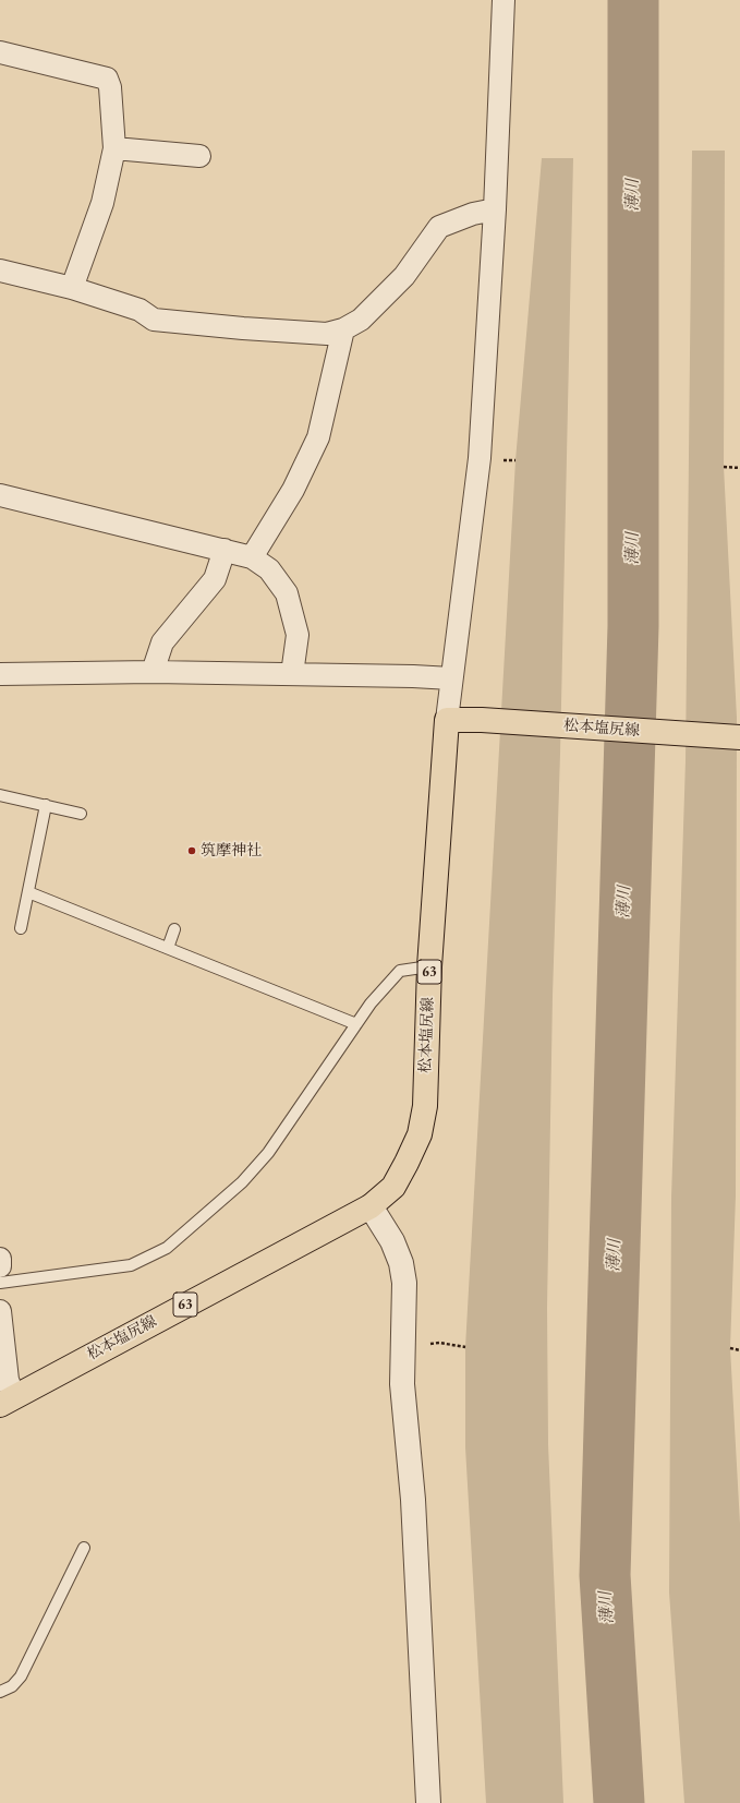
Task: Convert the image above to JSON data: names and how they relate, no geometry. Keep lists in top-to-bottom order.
{
  "streets": {
    "main road": ["松本塩尻線", "63"]
  },
  "water": ["薄川"],
  "places": ["筑摩神社"]
}
